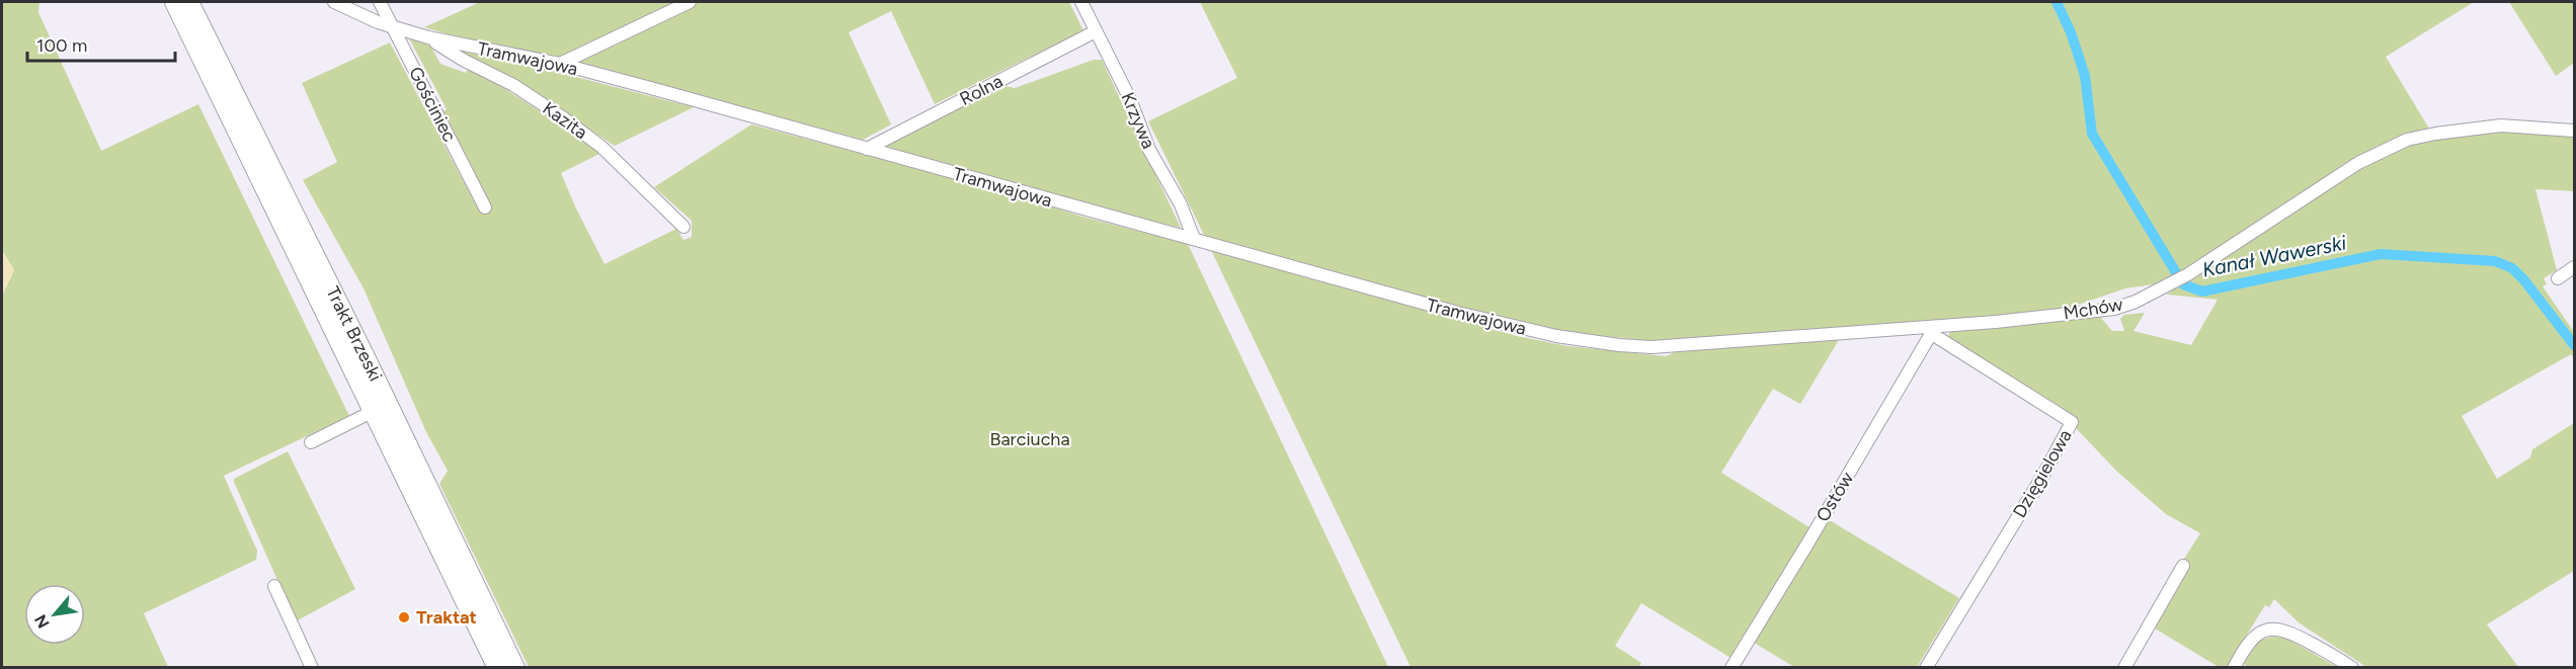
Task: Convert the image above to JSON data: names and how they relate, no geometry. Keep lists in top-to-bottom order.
{
  "streets": {
    "main road": ["Trakt Brzeski"],
    "street": [
      "Tramwajowa",
      "Rolna",
      "Gościniec",
      "Kazita",
      "Krzywa",
      "Mchów",
      "Dzięgielowa",
      "Ostów"
    ]
  },
  "crossings": [
    ["Tramwajowa", "Rolna"],
    ["Tramwajowa", "Gościniec"],
    ["Tramwajowa", "Kazita"],
    ["Tramwajowa", "Krzywa"],
    ["Tramwajowa", "Mchów"],
    ["Rolna", "Krzywa"],
    ["Mchów", "Dzięgielowa"],
    ["Mchów", "Ostów"],
    ["Dzięgielowa", "Ostów"]
  ],
  "water": ["Kanał Wawerski"],
  "parks": ["Barciucha"],
  "places": ["Traktat"],
  "scale_bar": "100 m",
  "north": "bottom left"
}
